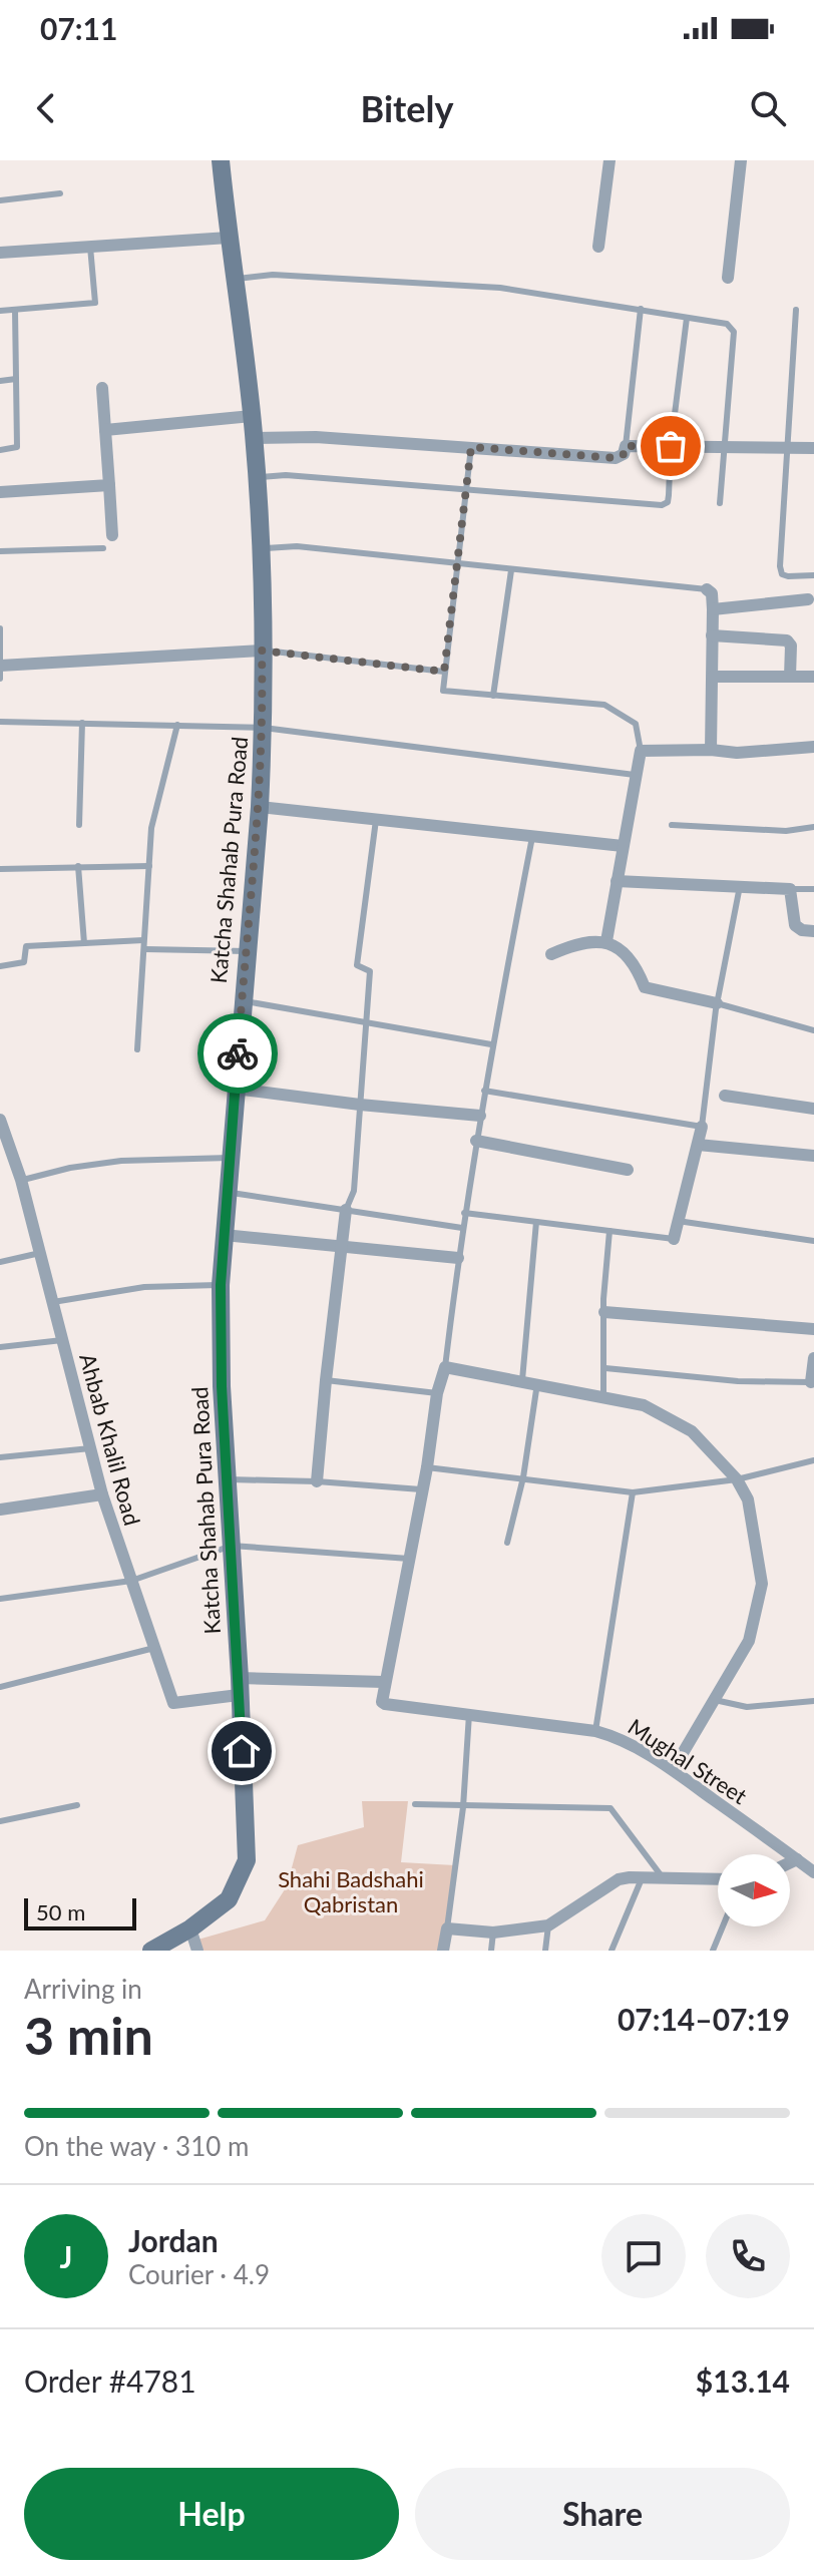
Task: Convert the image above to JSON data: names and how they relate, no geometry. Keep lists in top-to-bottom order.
{
  "streets": {
    "street": ["Katcha Shahab Pura Road", "Ahbab Khalil Road", "Mughal Street"]
  },
  "crossings": [
    ["Katcha Shahab Pura Road", "Ahbab Khalil Road"]
  ],
  "parks": ["Shahi Badshahi Qabristan"],
  "scale_bar": "50 m",
  "north": "right",
  "page": {
    "status": "07:11",
    "header": "Bitely",
    "scale": "50 m",
    "heading": ["3 min", "Arriving in", "07:14–07:19"],
    "panel": [
      "Jordan",
      "Courier · 4.9",
      "Order #4781",
      "$13.14"
    ],
    "bar": "On the way · 310 m",
    "round": "J",
    "buttons": ["Help", "Share"]
  }
}
